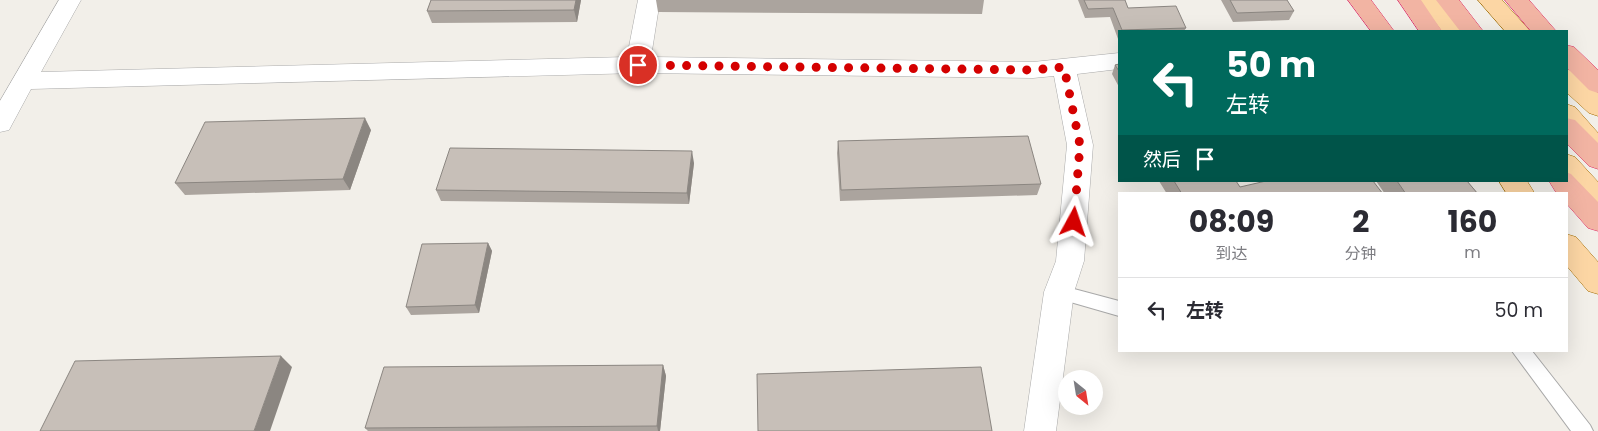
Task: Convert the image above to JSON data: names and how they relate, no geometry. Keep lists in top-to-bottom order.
{
  "north": "bottom right",
  "page": {
    "turn": ["50 m", "左转"],
    "then": "然后",
    "eta": [
      "08:09",
      "到达",
      "2",
      "分钟",
      "160",
      "m"
    ],
    "list": [
      {
        "name": "左转",
        "value": "50 m"
      }
    ]
  }
}
